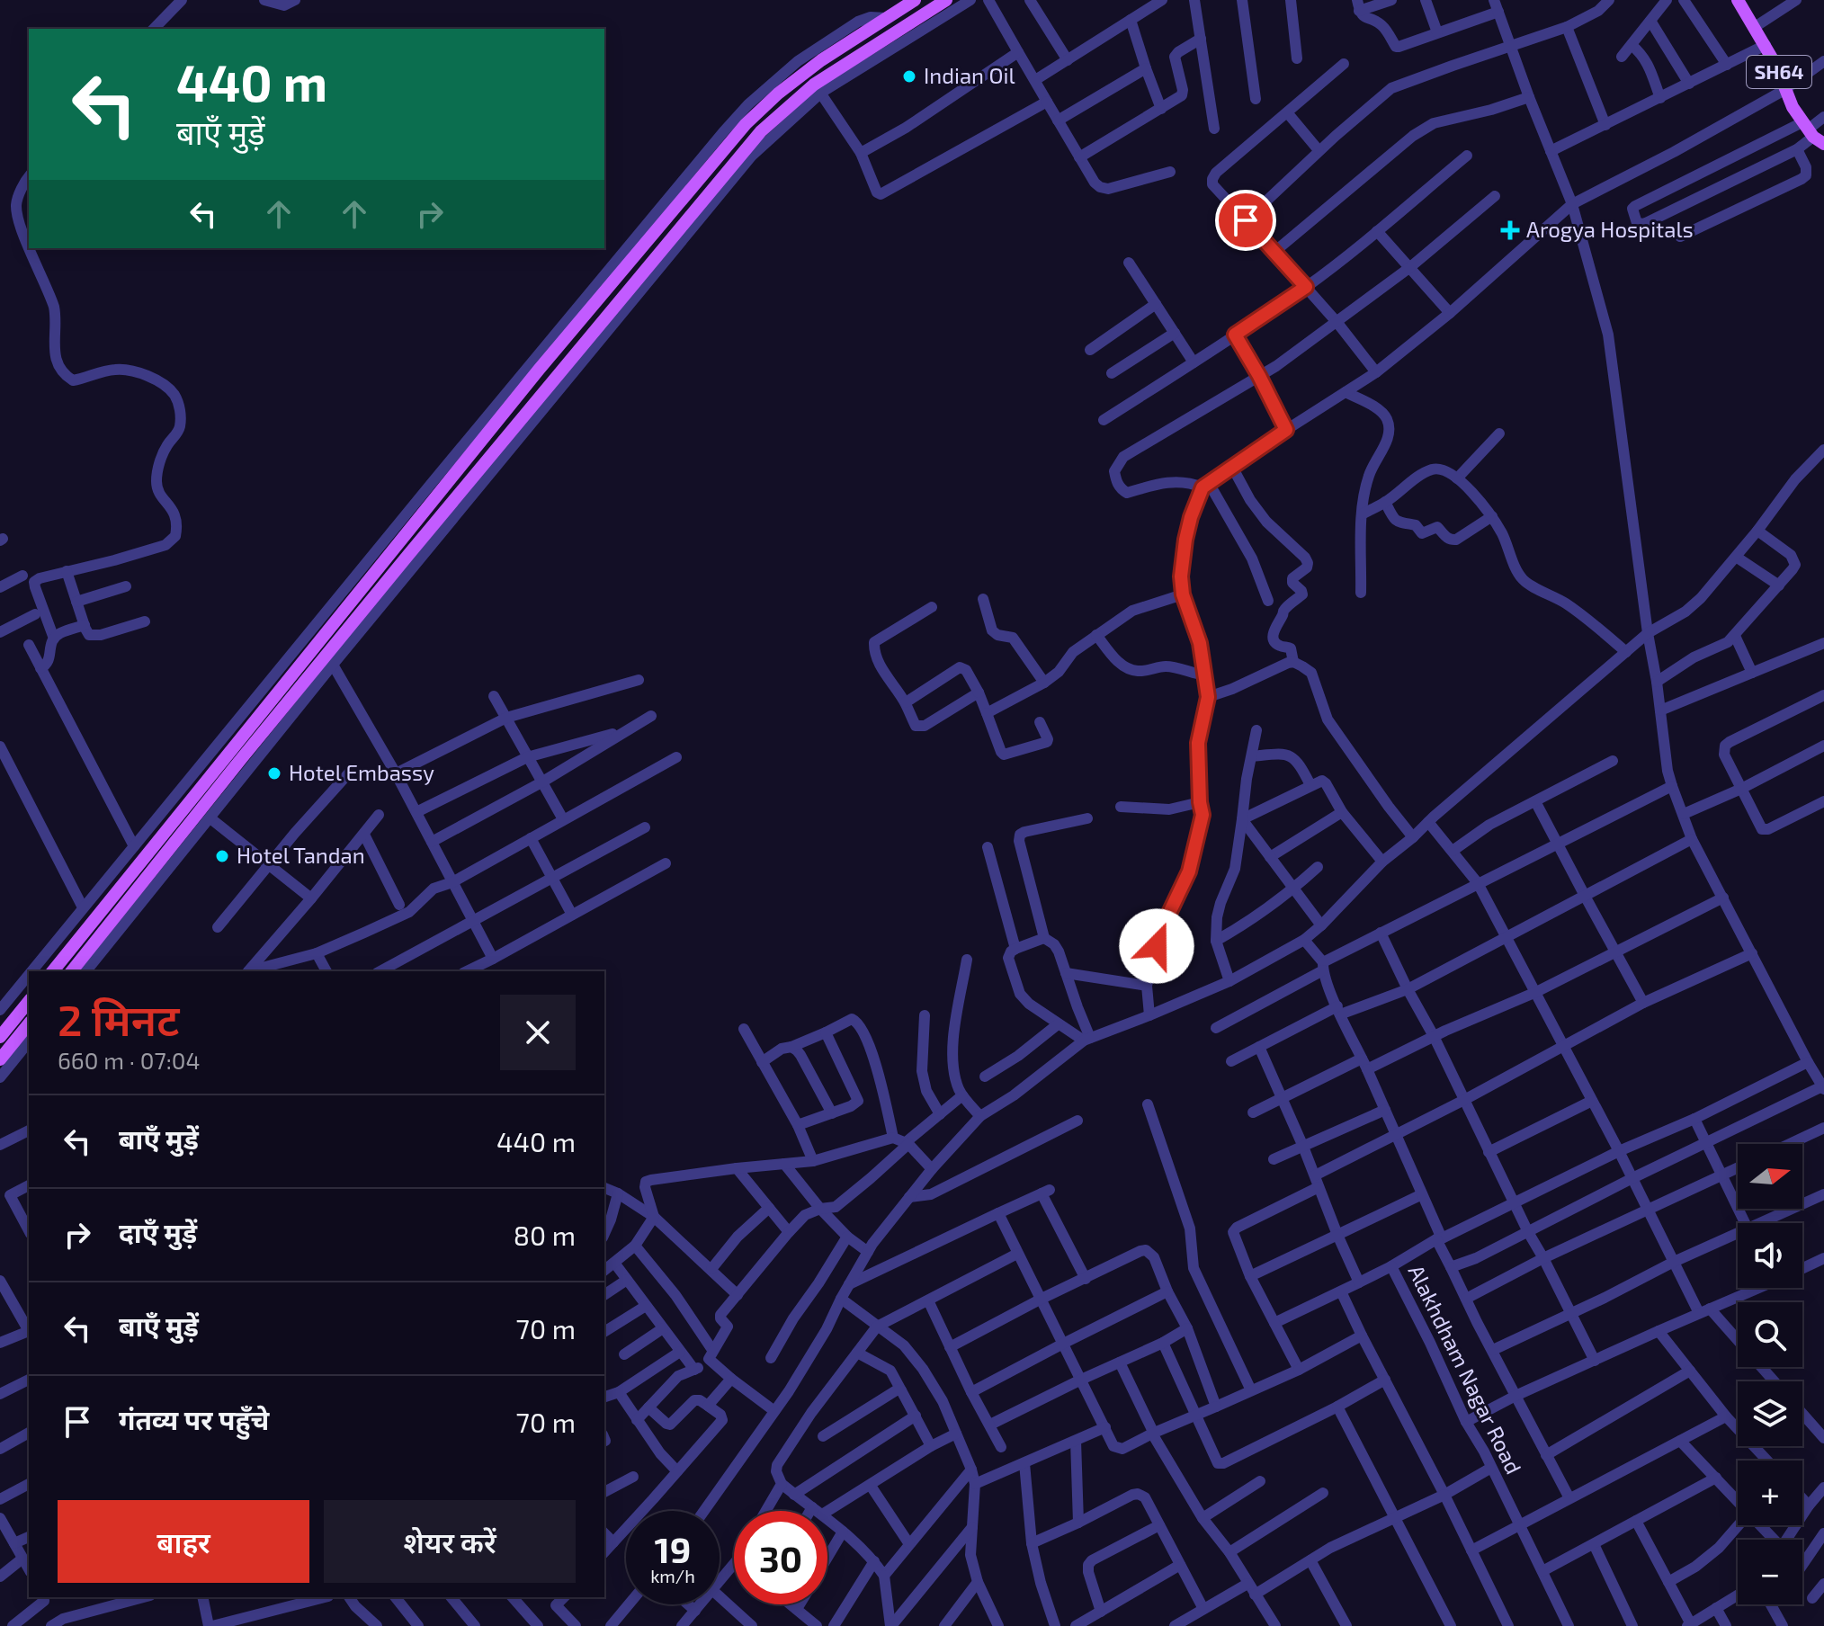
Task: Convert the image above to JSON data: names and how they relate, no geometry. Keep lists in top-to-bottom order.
{
  "streets": {
    "main road": ["SH64"],
    "street": ["Alakhdham Nagar Road"]
  },
  "places": {
    "other": ["Indian Oil", "Hotel Embassy", "Hotel Tandan"],
    "health": ["Arogya Hospitals"]
  },
  "north": "right",
  "page": {
    "turn": ["440 m", "बाएँ मुड़ें"],
    "heading": ["2 मिनट", "660 m · 07:04"],
    "list": [
      {
        "name": "बाएँ मुड़ें",
        "value": "440 m"
      },
      {
        "name": "दाएँ मुड़ें",
        "value": "80 m"
      },
      {
        "name": "बाएँ मुड़ें",
        "value": "70 m"
      },
      {
        "name": "गंतव्य पर पहुँचे",
        "value": "70 m"
      }
    ],
    "map_buttons": ["+", "−"],
    "buttons": ["बाहर", "शेयर करें"],
    "speed": "19 km/h",
    "limit": "30"
  }
}
